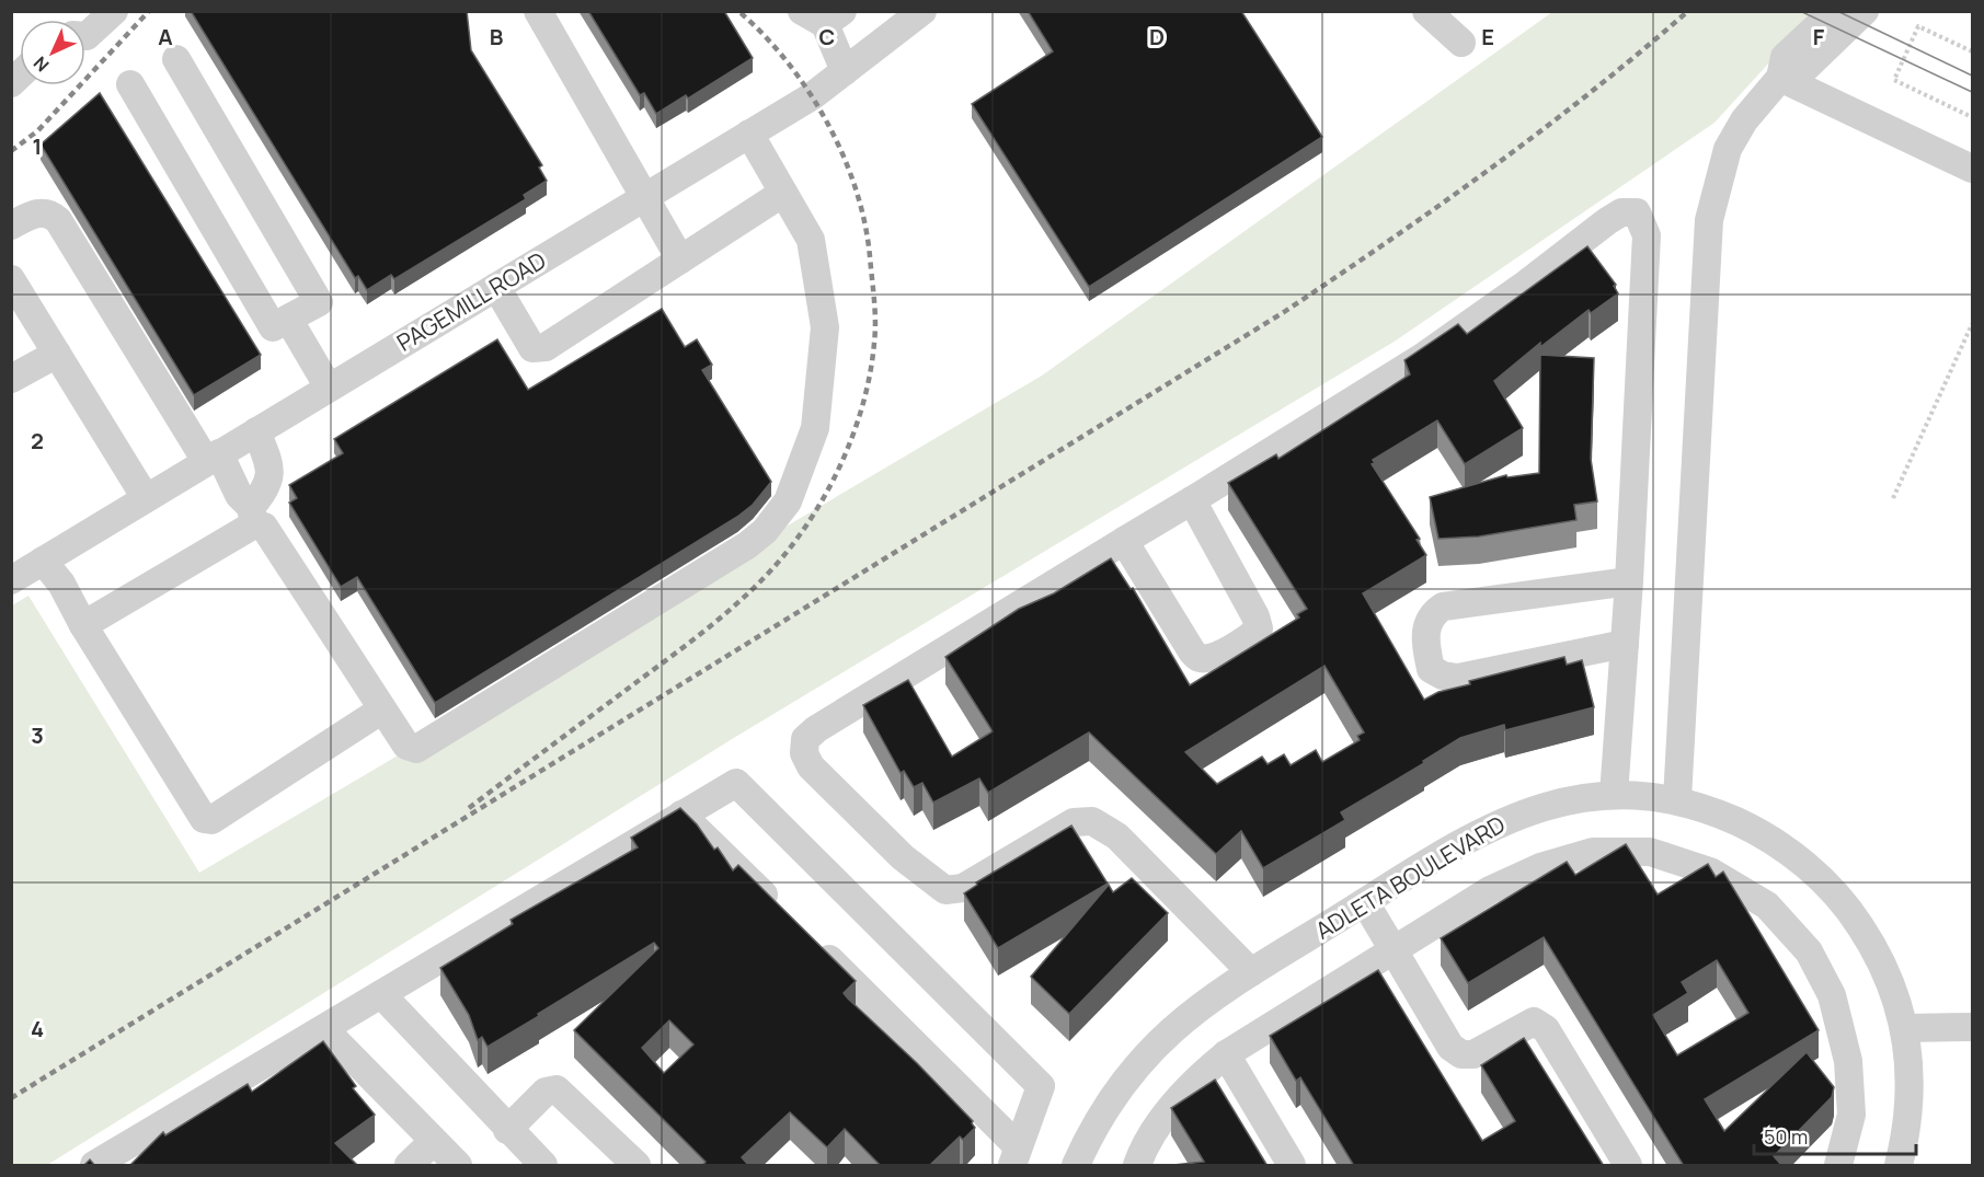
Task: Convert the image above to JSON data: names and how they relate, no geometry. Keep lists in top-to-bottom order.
{
  "streets": {
    "street": ["PAGEMILL ROAD", "ADLETA BOULEVARD"]
  },
  "scale_bar": "50 m",
  "north": "bottom left",
  "grid": {
    "columns": [
      "A",
      "B",
      "C",
      "D",
      "E",
      "F"
    ],
    "rows": [
      "1",
      "2",
      "3",
      "4"
    ]
  }
}
